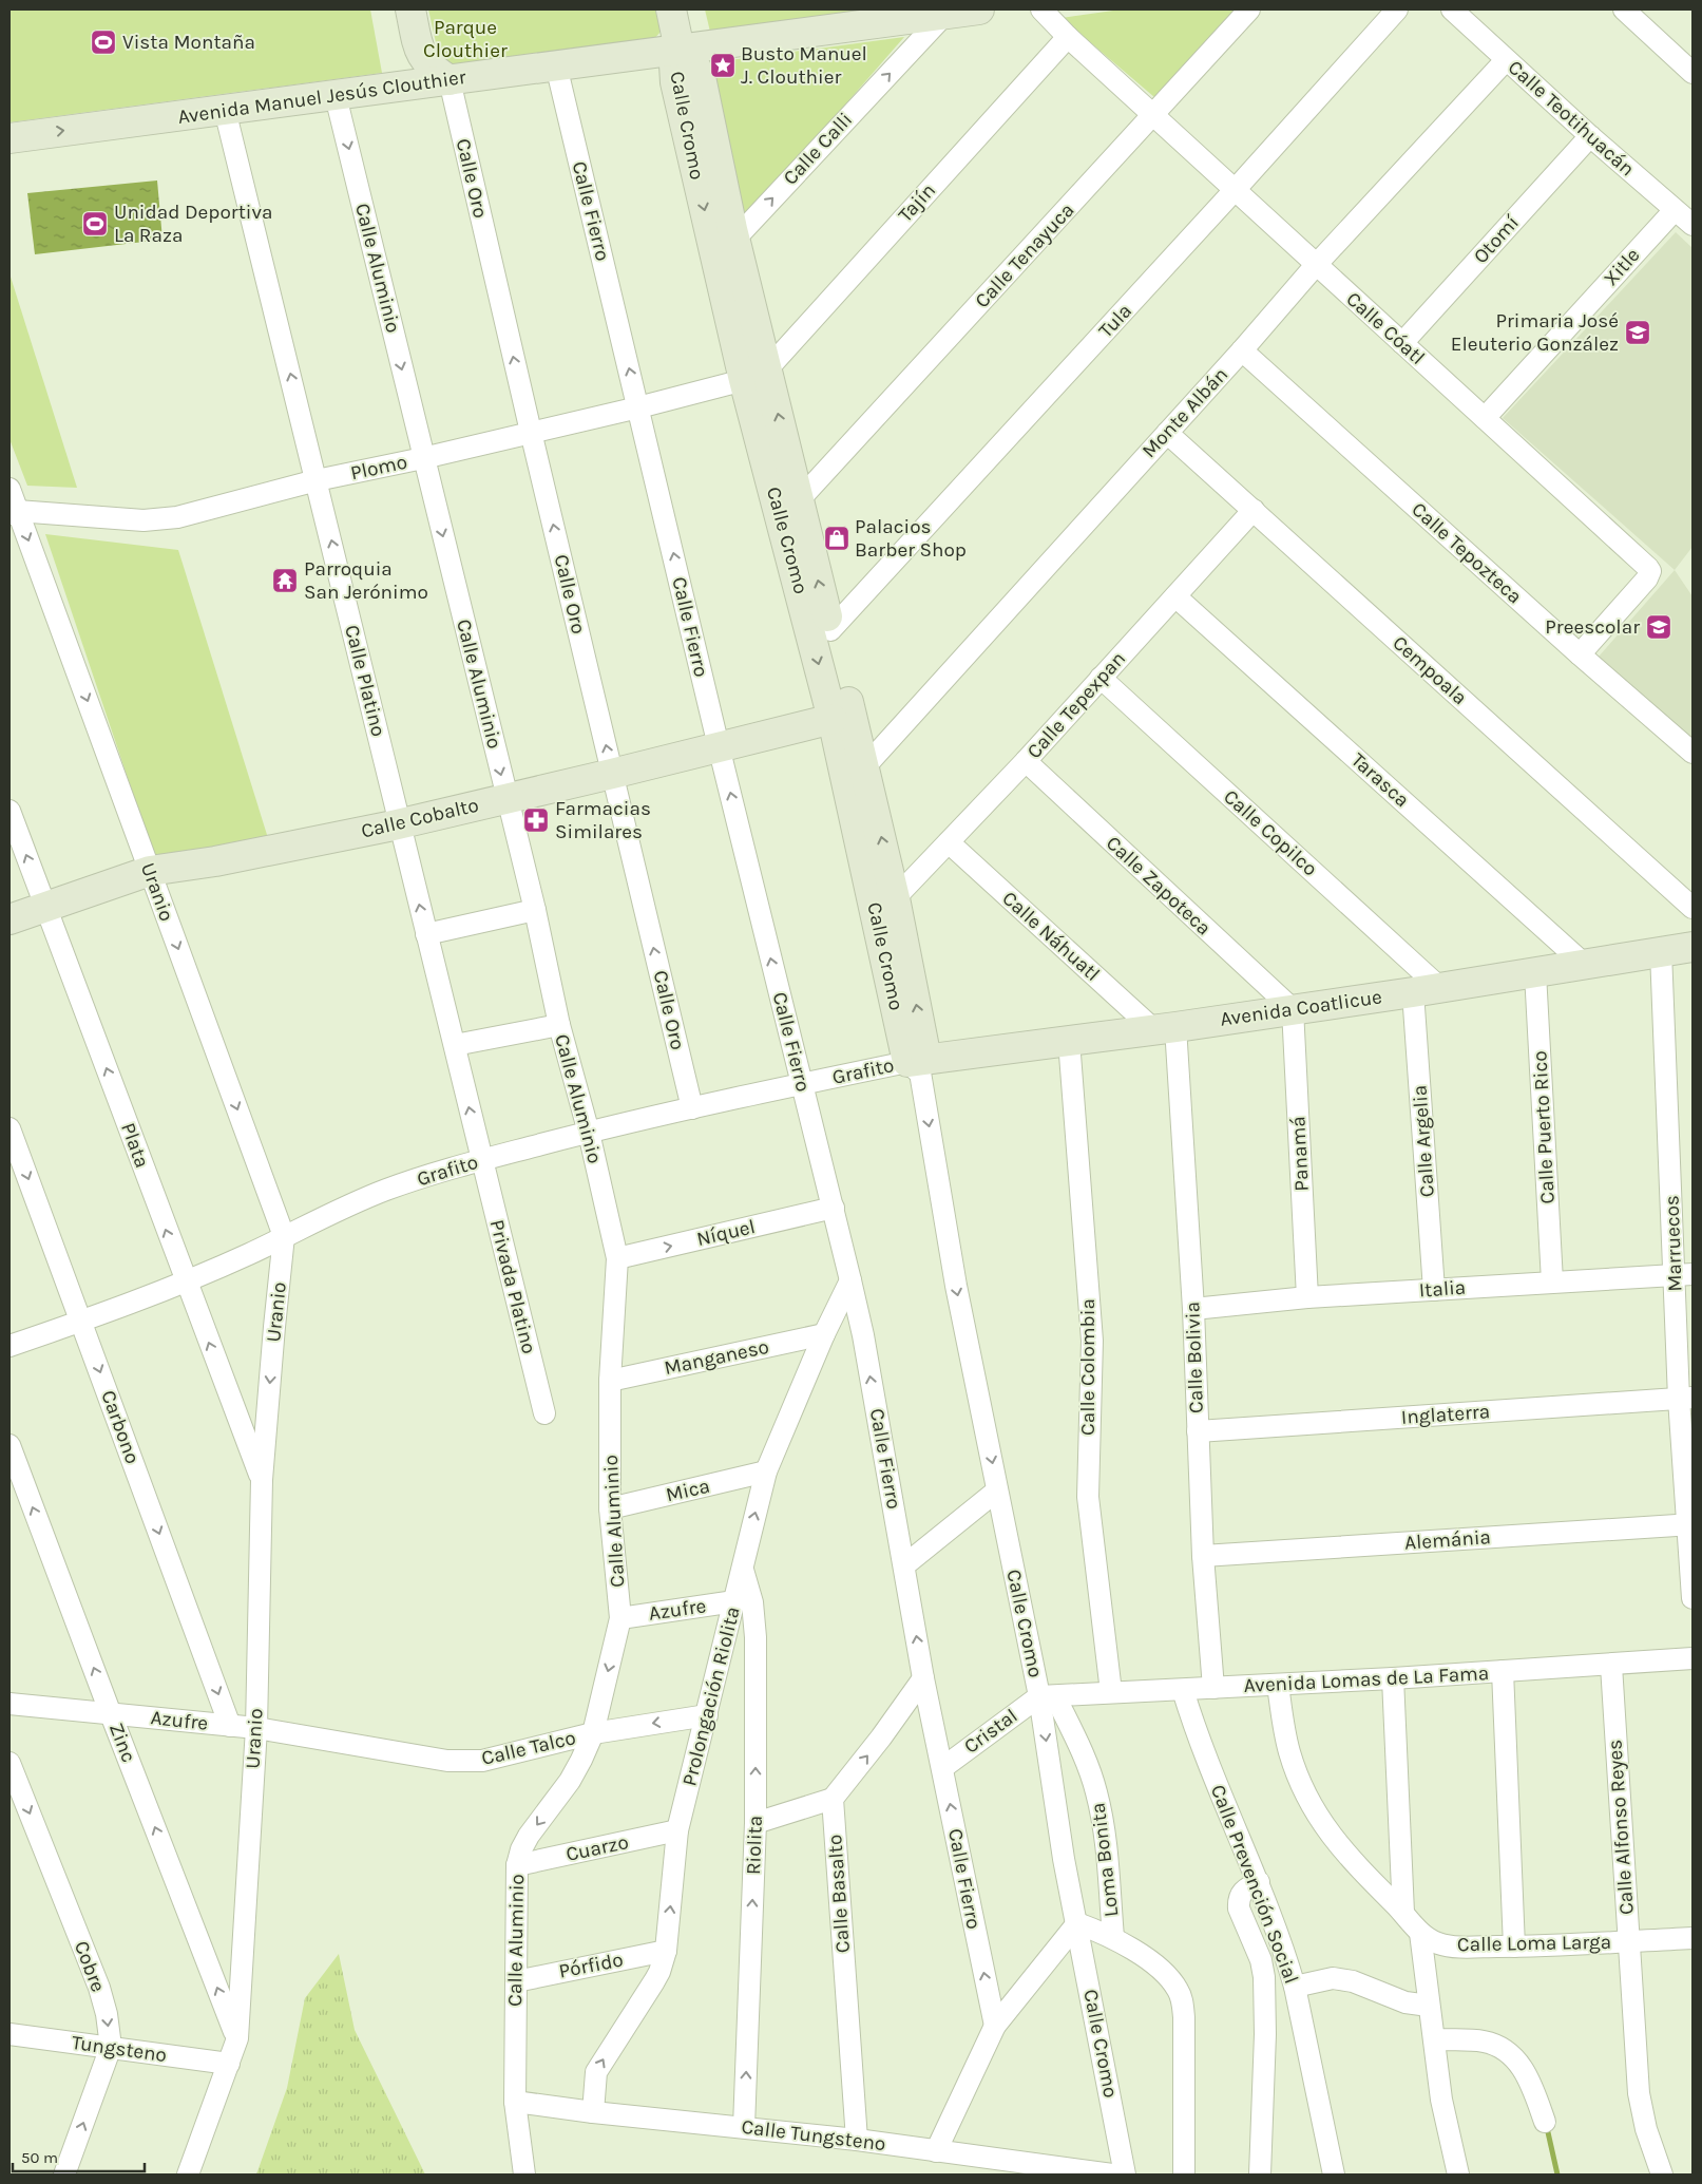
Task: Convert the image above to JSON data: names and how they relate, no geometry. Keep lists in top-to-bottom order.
{
  "streets": {
    "street": [
      "Avenida Manuel Jesús Clouthier",
      "Calle Teotihuacán",
      "Calle Cromo",
      "Calle Calli",
      "Calle Oro",
      "Tajín",
      "Calle Fierro",
      "Otomí",
      "Calle Tenayuca",
      "Xitle",
      "Calle Aluminio",
      "Tula",
      "Calle Cóatl",
      "Monte Albán",
      "Plomo",
      "Calle Tepozteca",
      "Cempoala",
      "Calle Platino",
      "Calle Tepexpan",
      "Tarasca",
      "Calle Cobalto",
      "Calle Copilco",
      "Calle Zapoteca",
      "Uranio",
      "Calle Náhuatl",
      "Avenida Coatlicue",
      "Grafito",
      "Calle Puerto Rico",
      "Calle Argelia",
      "Plata",
      "Panamá",
      "Níquel",
      "Marruecos",
      "Privada Platino",
      "Italia",
      "Manganeso",
      "Calle Bolivia",
      "Calle Colombia",
      "Inglaterra",
      "Carbono",
      "Mica",
      "Alemánia",
      "Azufre",
      "Avenida Lomas de La Fama",
      "Prolongación Riolita",
      "Cristal",
      "Zinc",
      "Calle Talco",
      "Calle Alfonso Reyes",
      "Riolita",
      "Cuarzo",
      "Loma Bonita",
      "Calle Prevención Social",
      "Calle Basalto",
      "Calle Loma Larga",
      "Pórfido",
      "Cobre",
      "Tungsteno",
      "Calle Tungsteno"
    ]
  },
  "crossings": [
    ["Avenida Manuel Jesús Clouthier", "Calle Cromo"],
    ["Avenida Manuel Jesús Clouthier", "Calle Calli"],
    ["Avenida Manuel Jesús Clouthier", "Calle Oro"],
    ["Avenida Manuel Jesús Clouthier", "Calle Fierro"],
    ["Avenida Manuel Jesús Clouthier", "Calle Aluminio"],
    ["Avenida Manuel Jesús Clouthier", "Calle Platino"],
    ["Calle Teotihuacán", "Otomí"],
    ["Calle Teotihuacán", "Xitle"],
    ["Calle Teotihuacán", "Monte Albán"],
    ["Calle Cromo", "Calle Calli"],
    ["Calle Cromo", "Tajín"],
    ["Calle Cromo", "Calle Tenayuca"],
    ["Calle Cromo", "Tula"],
    ["Calle Cromo", "Monte Albán"],
    ["Calle Cromo", "Plomo"],
    ["Calle Cromo", "Calle Tepexpan"],
    ["Calle Cromo", "Calle Cobalto"],
    ["Calle Cromo", "Avenida Coatlicue"],
    ["Calle Cromo", "Grafito"],
    ["Calle Cromo", "Avenida Lomas de La Fama"],
    ["Calle Cromo", "Cristal"],
    ["Calle Cromo", "Loma Bonita"],
    ["Calle Oro", "Plomo"],
    ["Calle Oro", "Calle Cobalto"],
    ["Calle Oro", "Grafito"],
    ["Tajín", "Calle Cóatl"],
    ["Tajín", "Plomo"],
    ["Calle Fierro", "Plomo"],
    ["Calle Fierro", "Calle Cobalto"],
    ["Calle Fierro", "Grafito"],
    ["Calle Fierro", "Níquel"],
    ["Calle Fierro", "Prolongación Riolita"],
    ["Calle Fierro", "Cristal"],
    ["Otomí", "Calle Cóatl"],
    ["Calle Tenayuca", "Calle Cóatl"],
    ["Xitle", "Calle Cóatl"],
    ["Calle Aluminio", "Plomo"],
    ["Calle Aluminio", "Calle Cobalto"],
    ["Calle Aluminio", "Grafito"],
    ["Calle Aluminio", "Níquel"],
    ["Calle Aluminio", "Manganeso"],
    ["Calle Aluminio", "Mica"],
    ["Calle Aluminio", "Azufre"],
    ["Calle Aluminio", "Calle Talco"],
    ["Calle Aluminio", "Cuarzo"],
    ["Calle Aluminio", "Pórfido"],
    ["Calle Aluminio", "Calle Tungsteno"],
    ["Tula", "Calle Cóatl"],
    ["Calle Cóatl", "Monte Albán"],
    ["Calle Cóatl", "Calle Tepozteca"],
    ["Monte Albán", "Calle Tepozteca"],
    ["Monte Albán", "Cempoala"],
    ["Plomo", "Calle Platino"],
    ["Plomo", "Uranio"],
    ["Cempoala", "Calle Tepexpan"],
    ["Calle Platino", "Calle Cobalto"],
    ["Calle Platino", "Grafito"],
    ["Calle Platino", "Privada Platino"],
    ["Calle Tepexpan", "Tarasca"],
    ["Calle Tepexpan", "Calle Copilco"],
    ["Calle Tepexpan", "Calle Zapoteca"],
    ["Calle Tepexpan", "Calle Náhuatl"],
    ["Tarasca", "Avenida Coatlicue"],
    ["Calle Cobalto", "Uranio"],
    ["Calle Cobalto", "Plata"],
    ["Calle Copilco", "Avenida Coatlicue"],
    ["Calle Zapoteca", "Avenida Coatlicue"],
    ["Calle Zapoteca", "Panamá"],
    ["Uranio", "Grafito"],
    ["Uranio", "Plata"],
    ["Uranio", "Azufre"],
    ["Uranio", "Zinc"],
    ["Uranio", "Calle Talco"],
    ["Uranio", "Tungsteno"],
    ["Calle Náhuatl", "Avenida Coatlicue"],
    ["Calle Náhuatl", "Calle Bolivia"],
    ["Avenida Coatlicue", "Grafito"],
    ["Avenida Coatlicue", "Calle Puerto Rico"],
    ["Avenida Coatlicue", "Calle Argelia"],
    ["Avenida Coatlicue", "Panamá"],
    ["Avenida Coatlicue", "Marruecos"],
    ["Avenida Coatlicue", "Calle Bolivia"],
    ["Avenida Coatlicue", "Calle Colombia"],
    ["Grafito", "Plata"],
    ["Grafito", "Privada Platino"],
    ["Grafito", "Carbono"],
    ["Calle Puerto Rico", "Italia"],
    ["Calle Argelia", "Italia"],
    ["Panamá", "Italia"],
    ["Marruecos", "Italia"],
    ["Marruecos", "Inglaterra"],
    ["Marruecos", "Alemánia"],
    ["Italia", "Calle Bolivia"],
    ["Manganeso", "Prolongación Riolita"],
    ["Calle Bolivia", "Inglaterra"],
    ["Calle Bolivia", "Alemánia"],
    ["Calle Bolivia", "Avenida Lomas de La Fama"],
    ["Calle Colombia", "Avenida Lomas de La Fama"],
    ["Carbono", "Azufre"],
    ["Mica", "Prolongación Riolita"],
    ["Azufre", "Prolongación Riolita"],
    ["Azufre", "Zinc"],
    ["Azufre", "Calle Talco"],
    ["Avenida Lomas de La Fama", "Cristal"],
    ["Avenida Lomas de La Fama", "Calle Alfonso Reyes"],
    ["Avenida Lomas de La Fama", "Loma Bonita"],
    ["Avenida Lomas de La Fama", "Calle Prevención Social"],
    ["Avenida Lomas de La Fama", "Calle Loma Larga"],
    ["Prolongación Riolita", "Calle Talco"],
    ["Prolongación Riolita", "Riolita"],
    ["Prolongación Riolita", "Cuarzo"],
    ["Prolongación Riolita", "Pórfido"],
    ["Prolongación Riolita", "Calle Tungsteno"],
    ["Cristal", "Loma Bonita"],
    ["Calle Alfonso Reyes", "Calle Loma Larga"],
    ["Riolita", "Calle Tungsteno"],
    ["Calle Basalto", "Calle Tungsteno"],
    ["Cobre", "Tungsteno"]
  ],
  "one_way": [
    "Calle Calli",
    "Calle Oro",
    "Calle Fierro",
    "Calle Aluminio",
    "Calle Platino",
    "Uranio",
    "Plata",
    "Níquel",
    "Carbono",
    "Prolongación Riolita",
    "Zinc",
    "Riolita"
  ],
  "parks": ["Parque Clouthier"],
  "places": {
    "sports": ["Vista Montaña", "Unidad Deportiva La Raza"],
    "place": ["Busto Manuel J. Clouthier"],
    "school or university": ["Primaria José Eleuterio González", "Preescolar"],
    "shop": ["Palacios Barber Shop"],
    "temple": ["Parroquia San Jerónimo"],
    "pharmacy": ["Farmacias Similares"]
  },
  "scale_bar": "50 m"
}
